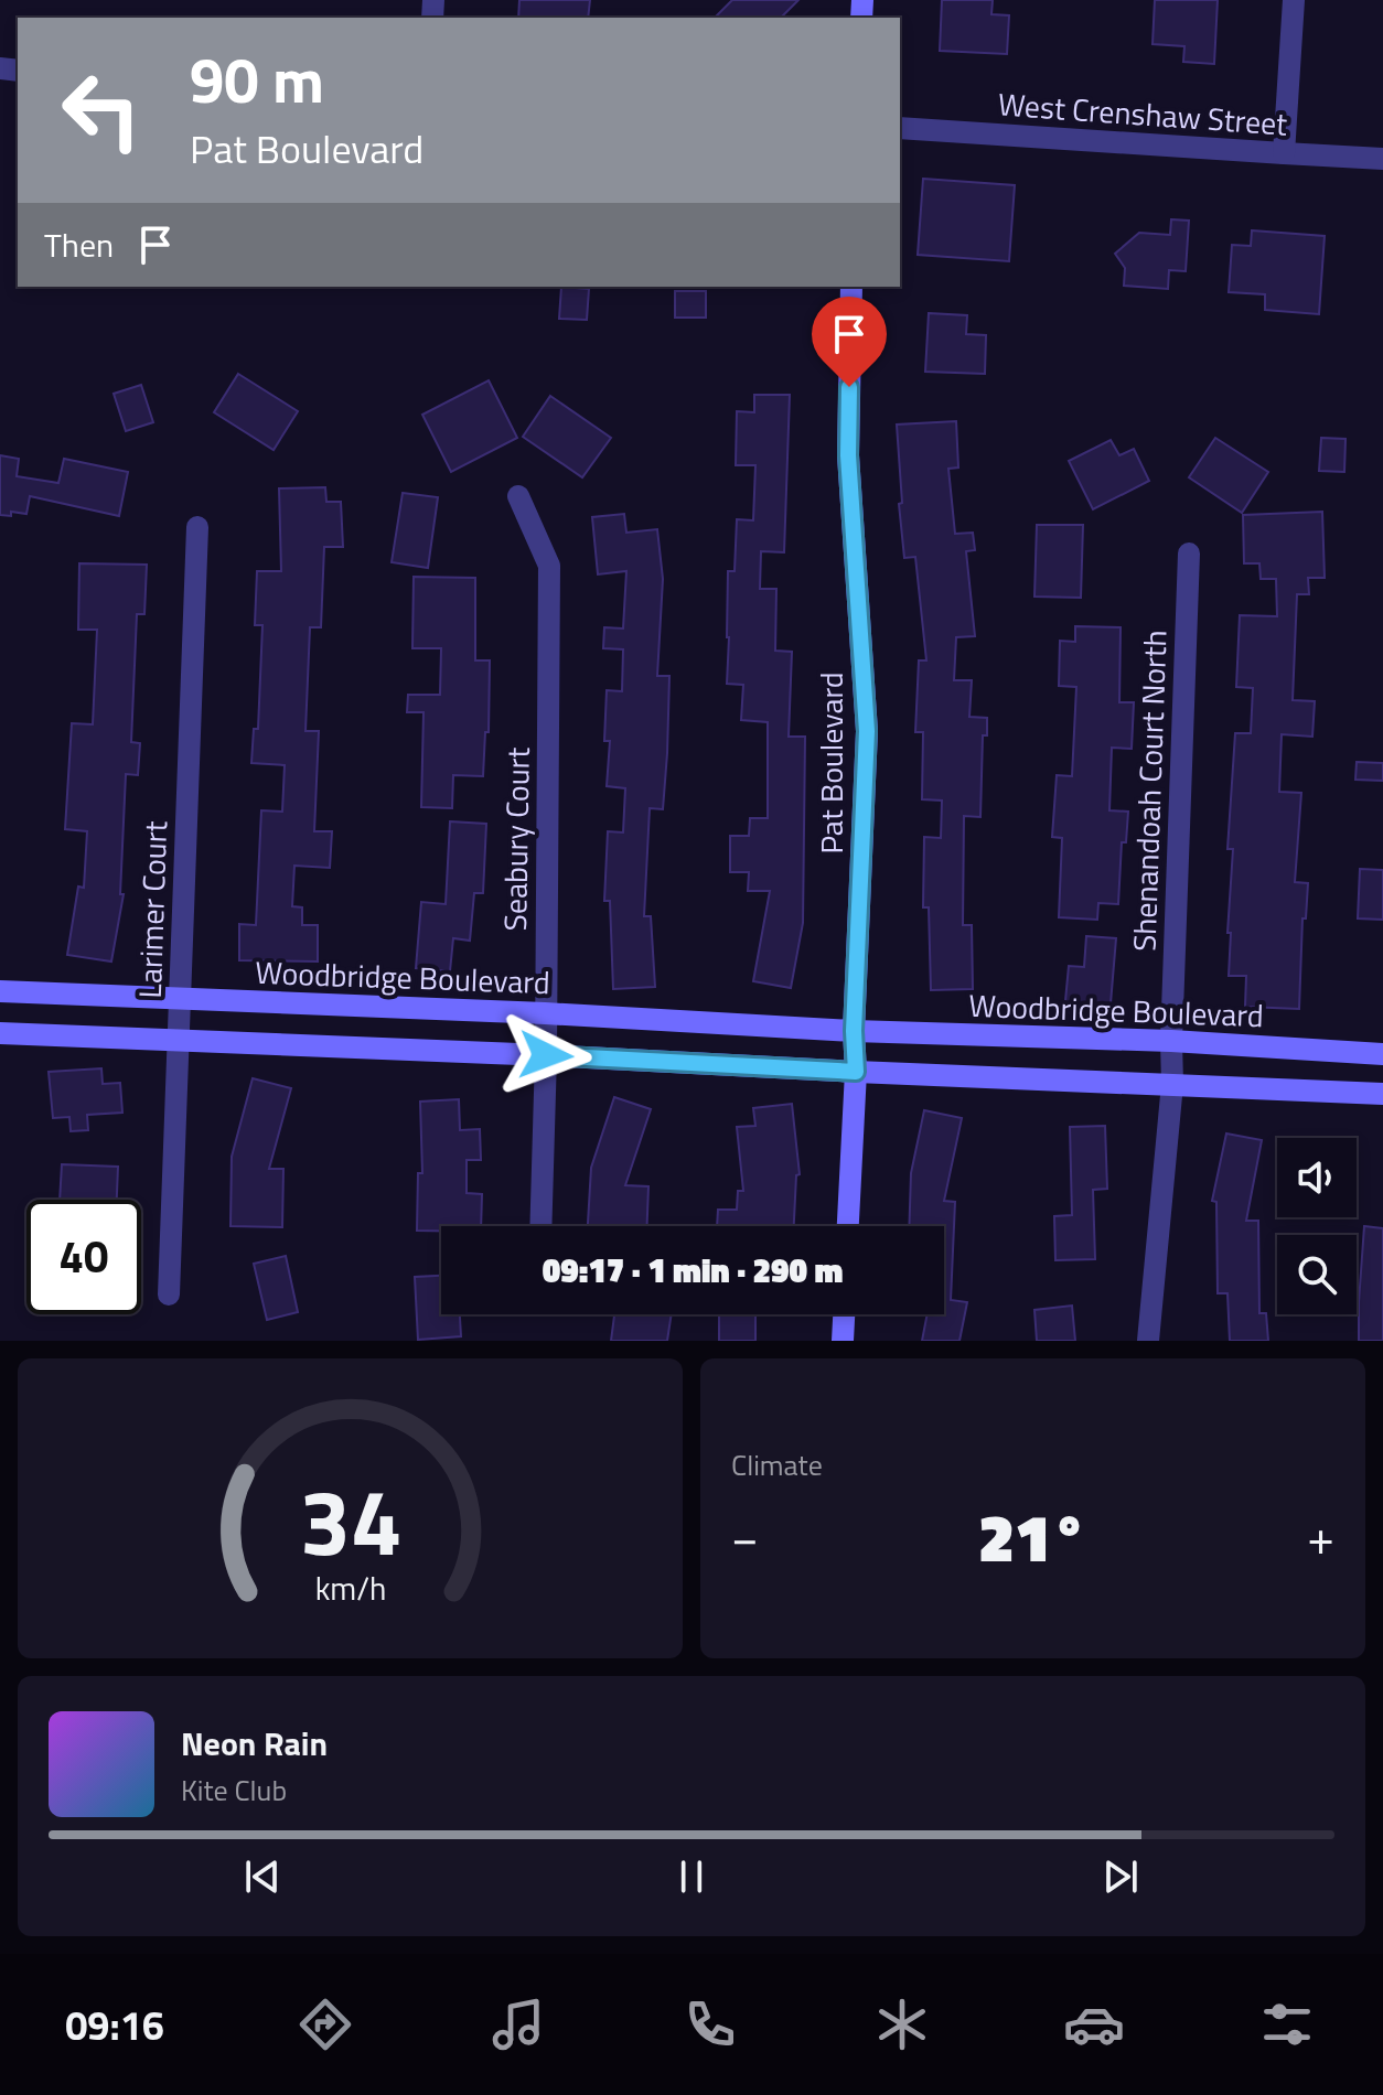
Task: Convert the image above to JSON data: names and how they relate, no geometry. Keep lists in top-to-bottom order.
{
  "streets": {
    "street": [
      "West Crenshaw Street",
      "Pat Boulevard",
      "Shenandoah Court North",
      "Seabury Court",
      "Larimer Court",
      "Woodbridge Boulevard"
    ]
  },
  "crossings": [
    ["Pat Boulevard", "Woodbridge Boulevard"],
    ["Shenandoah Court North", "Woodbridge Boulevard"],
    ["Seabury Court", "Woodbridge Boulevard"],
    ["Larimer Court", "Woodbridge Boulevard"]
  ],
  "page": {
    "turn": ["90 m", "Pat Boulevard"],
    "then": "Then",
    "limit": "40",
    "trip": "09:17 · 1 min · 290 m",
    "tile": "Climate",
    "heat": ["−", "21°", "+"],
    "song": ["Neon Rain", "Kite Club"],
    "tabs": "09:16",
    "gauge": ["34", "km/h"]
  }
}
